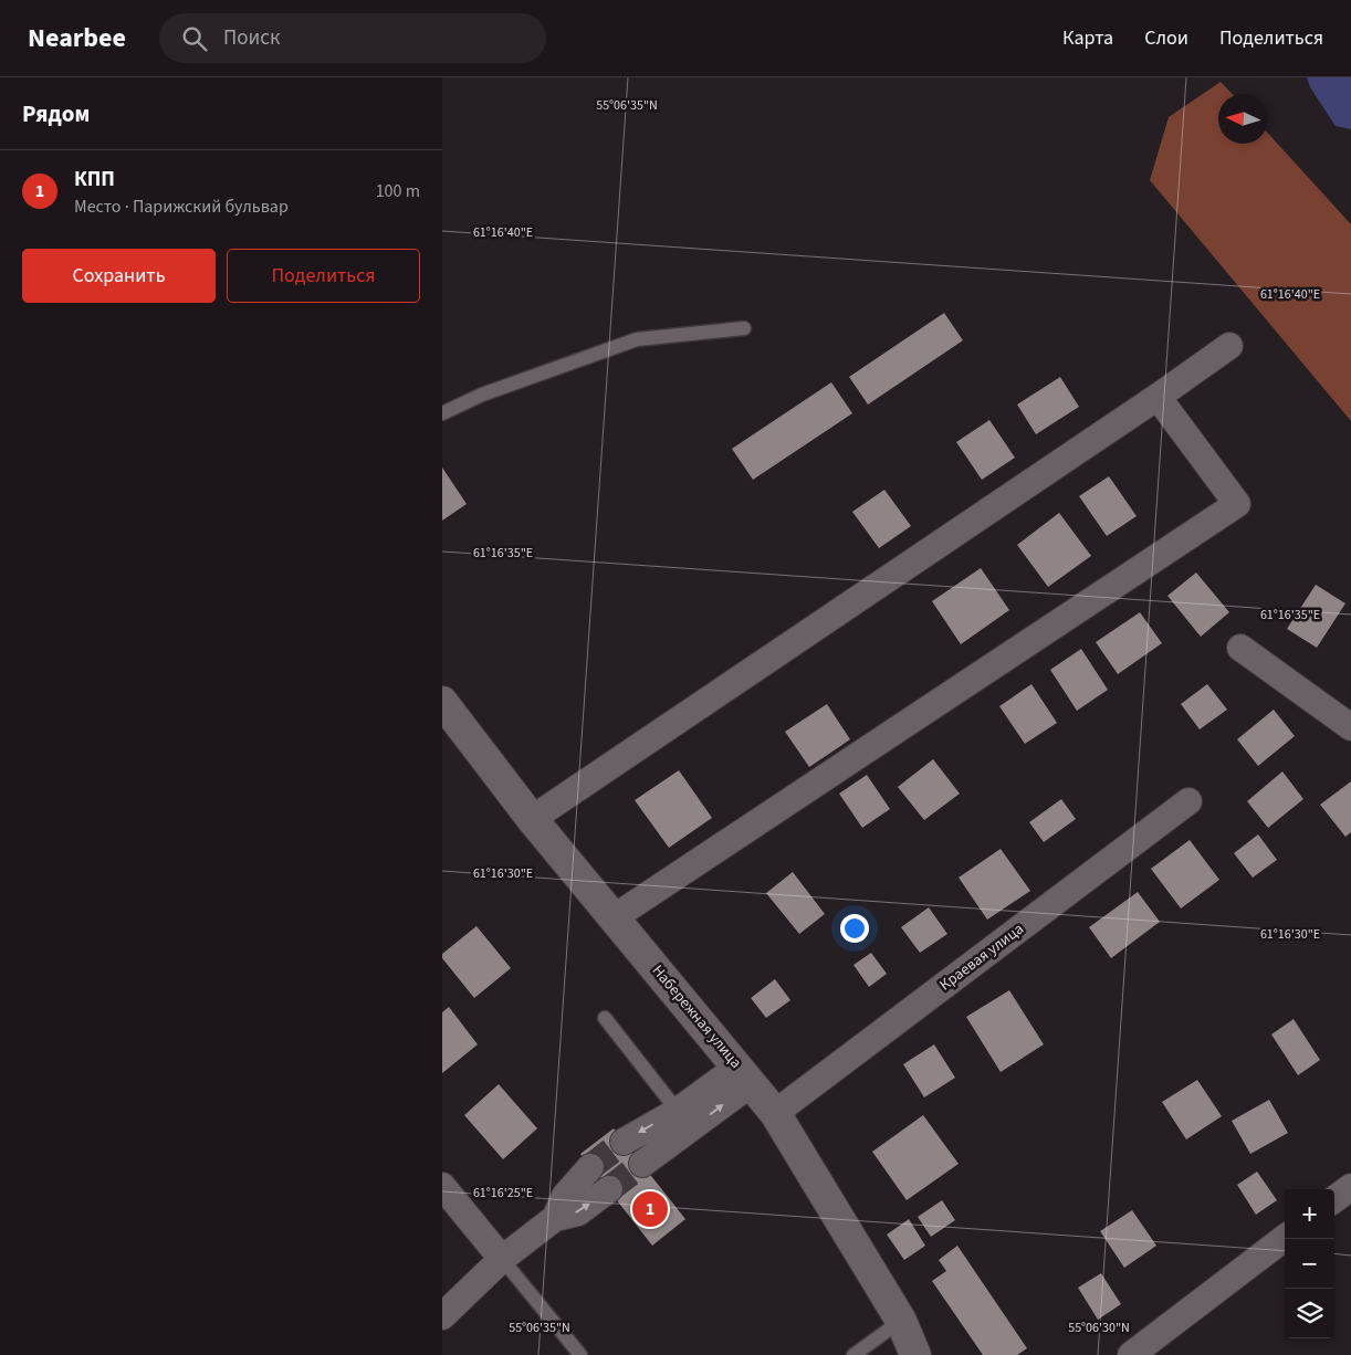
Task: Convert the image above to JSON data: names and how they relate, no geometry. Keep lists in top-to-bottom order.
{
  "streets": {
    "street": ["Краевая улица", "Набережная улица"]
  },
  "crossings": [
    ["Краевая улица", "Набережная улица"]
  ],
  "north": "left",
  "page": {
    "header": "Nearbee",
    "search": "Поиск",
    "nav": ["Карта", "Слои", "Поделиться"],
    "heading": "Рядом",
    "list": [
      {
        "mark": "1",
        "name": "КПП",
        "note": "Место · Парижский бульвар",
        "value": "100 m"
      }
    ],
    "buttons": ["Сохранить", "Поделиться"],
    "map_buttons": ["+", "−"],
    "pins": "1"
  },
  "coordinates": [
    "55°06'35\"N",
    "61°16'40\"E",
    "61°16'35\"E",
    "61°16'30\"E",
    "61°16'25\"E",
    "55°06'30\"N"
  ]
}
